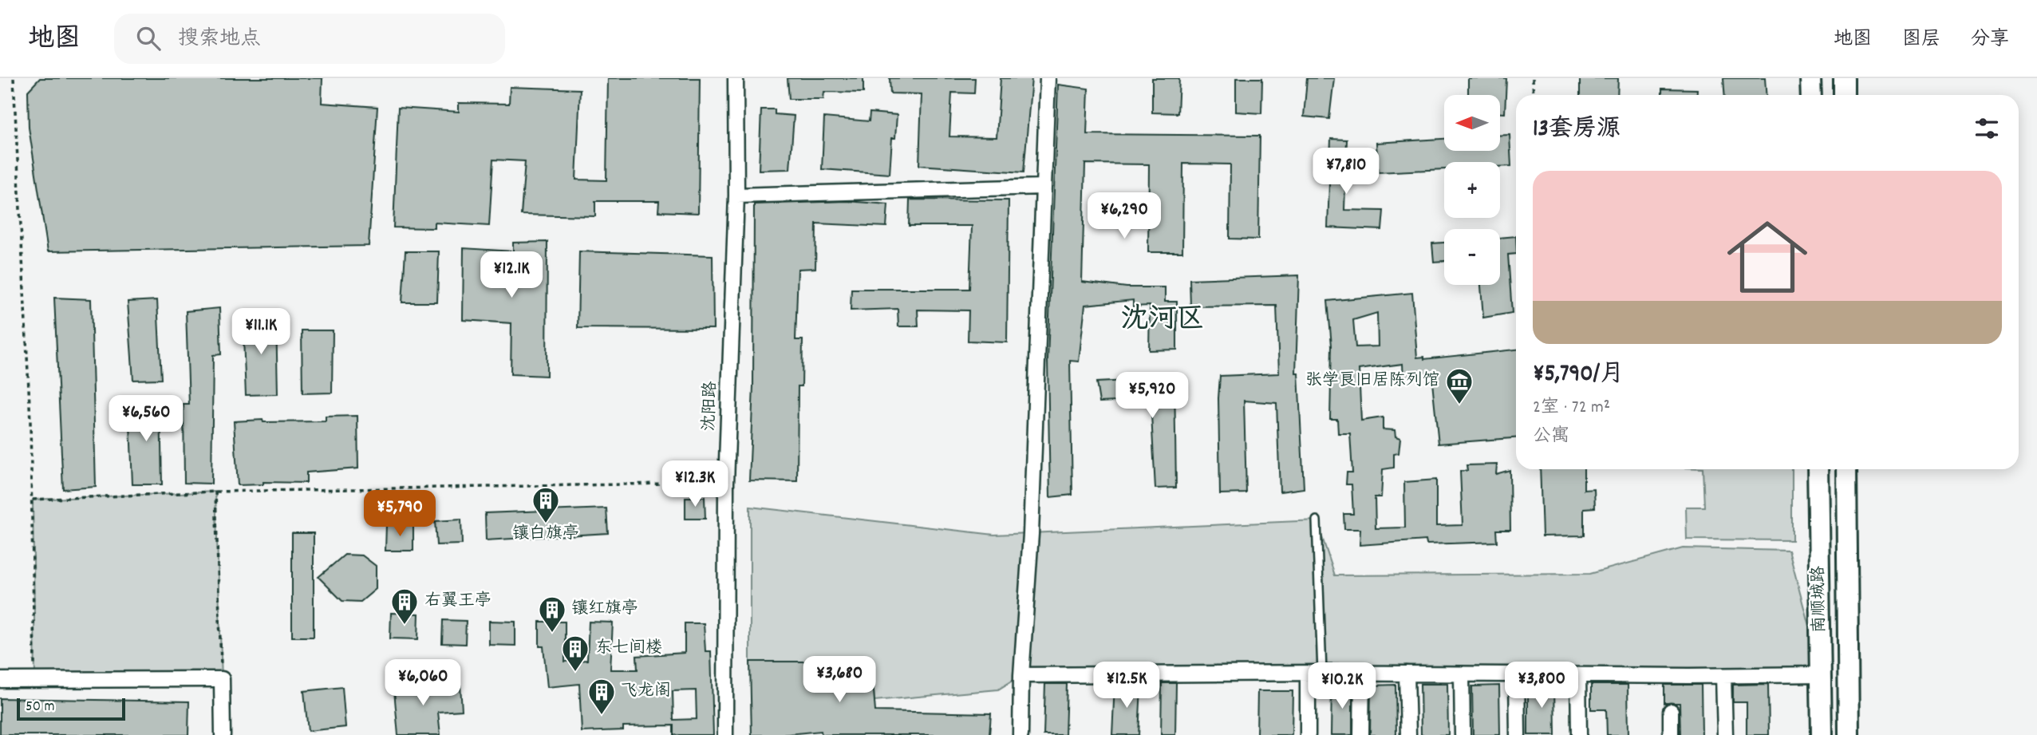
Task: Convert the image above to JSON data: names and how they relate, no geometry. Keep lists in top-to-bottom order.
{
  "streets": {
    "main road": ["南顺城路"],
    "street": ["沈阳路"]
  },
  "districts": ["沈河区"],
  "places": {
    "museum": ["张学良旧居陈列馆"],
    "building": [
      "镶白旗亭",
      "右翼王亭",
      "镶红旗亭",
      "东七间楼",
      "飞龙阁"
    ]
  },
  "scale_bar": "50 m",
  "north": "left",
  "page": {
    "header": "地图",
    "search": "搜索地点",
    "nav": ["地图", "图层", "分享"],
    "map_buttons": ["+", "−"],
    "heading": "13套房源",
    "price": [
      "¥7,810",
      "¥6,290",
      "¥12.1K",
      "¥11.1K",
      "¥5,920",
      "¥6,560",
      "¥12.3K",
      "¥5,790",
      "¥3,680",
      "¥6,060",
      "¥12.5K",
      "¥3,800",
      "¥10.2K"
    ],
    "list": [
      {
        "name": "¥5,790/月",
        "note": "2室 · 72 m² · 公寓"
      }
    ],
    "scale": "50 m"
  }
}
